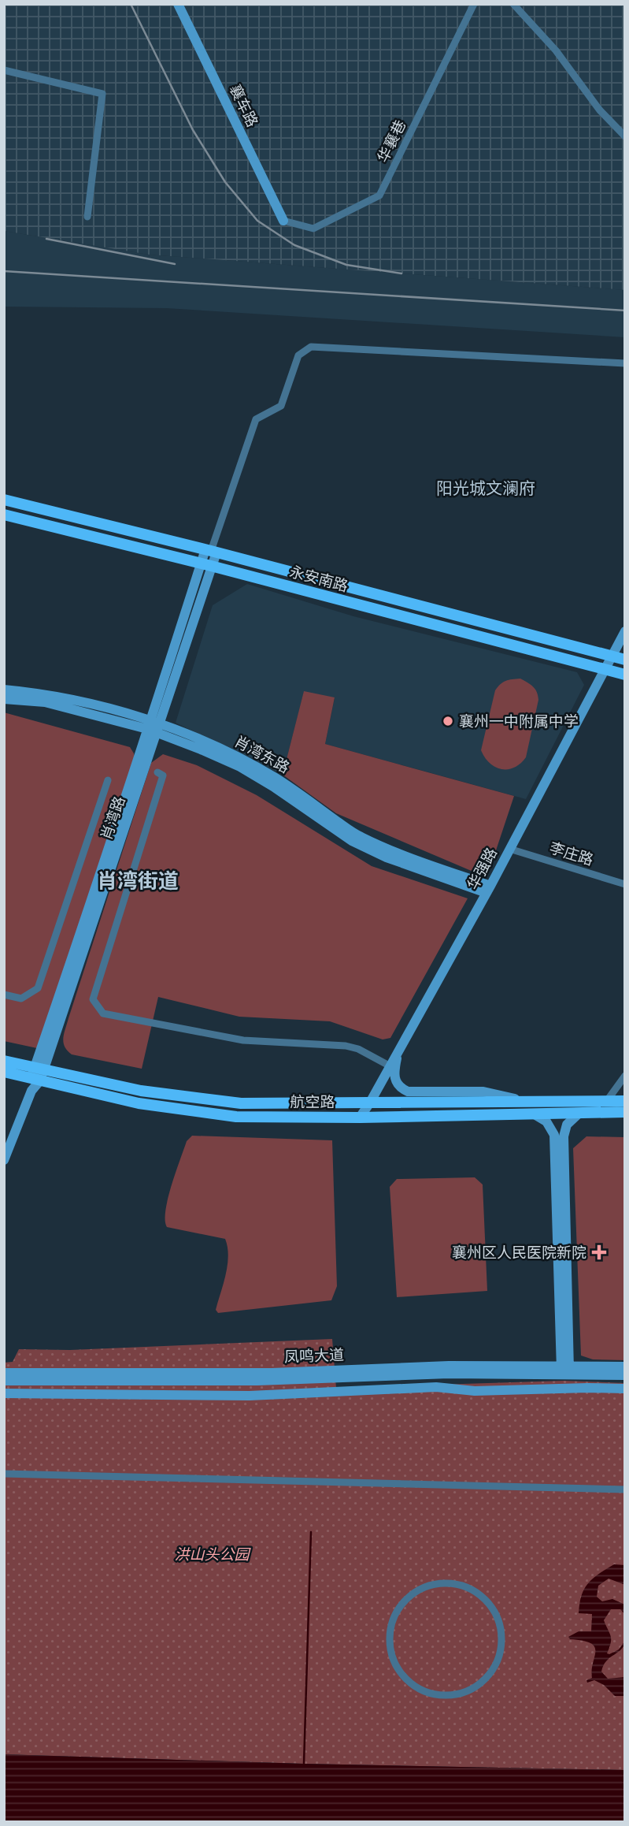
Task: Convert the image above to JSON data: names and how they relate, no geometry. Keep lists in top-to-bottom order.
{
  "streets": {
    "main road": ["永安南路", "航空路"],
    "street": [
      "襄车路",
      "华襄巷",
      "肖湾东路",
      "肖湾路",
      "李庄路",
      "华强路",
      "凤鸣大道"
    ]
  },
  "crossings": [
    ["襄车路", "华襄巷"],
    ["永安南路", "肖湾路"],
    ["永安南路", "华强路"],
    ["肖湾东路", "肖湾路"],
    ["肖湾东路", "华强路"],
    ["肖湾路", "航空路"],
    ["李庄路", "华强路"],
    ["华强路", "航空路"]
  ],
  "districts": ["阳光城文澜府", "肖湾街道"],
  "parks": ["洪山头公园"],
  "places": {
    "other": ["襄州一中附属中学"],
    "health": ["襄州区人民医院新院"]
  }
}
